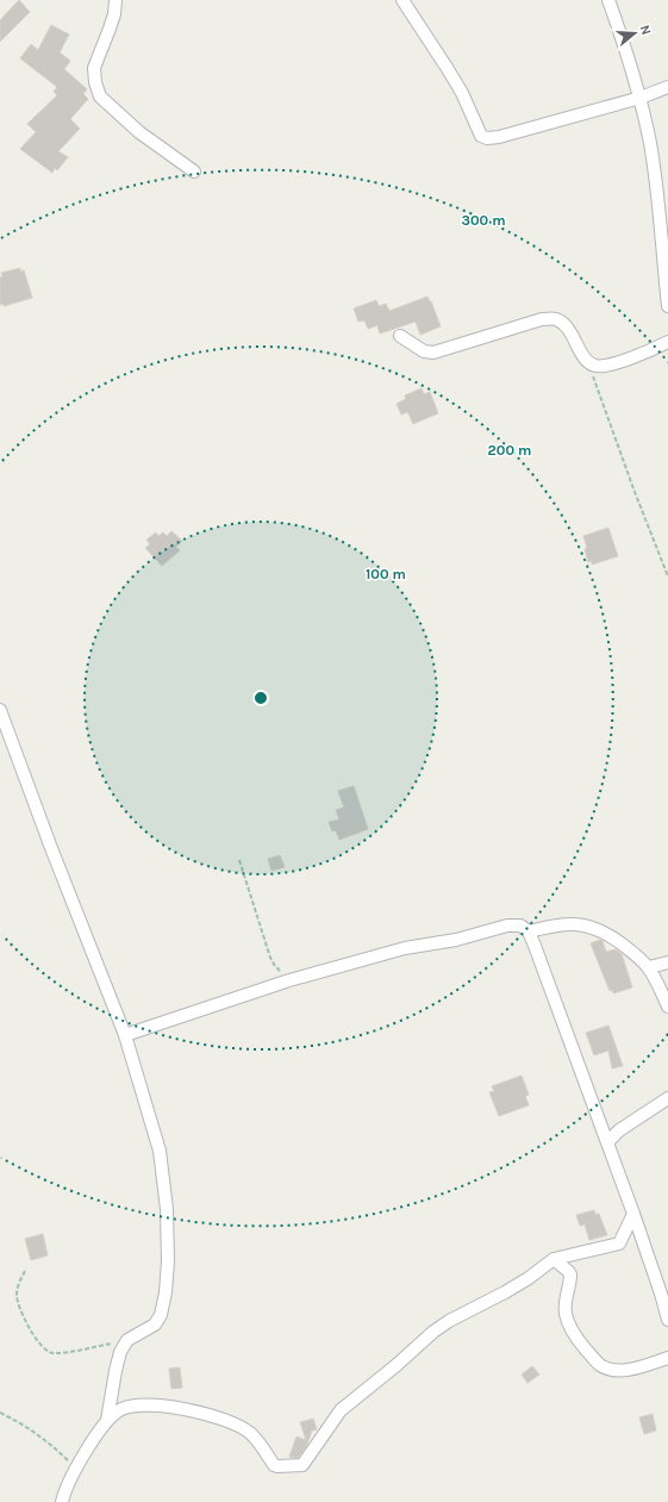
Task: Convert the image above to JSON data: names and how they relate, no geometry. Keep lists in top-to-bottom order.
{
  "north": "right",
  "rings": ["300 m", "200 m", "100 m"]
}
